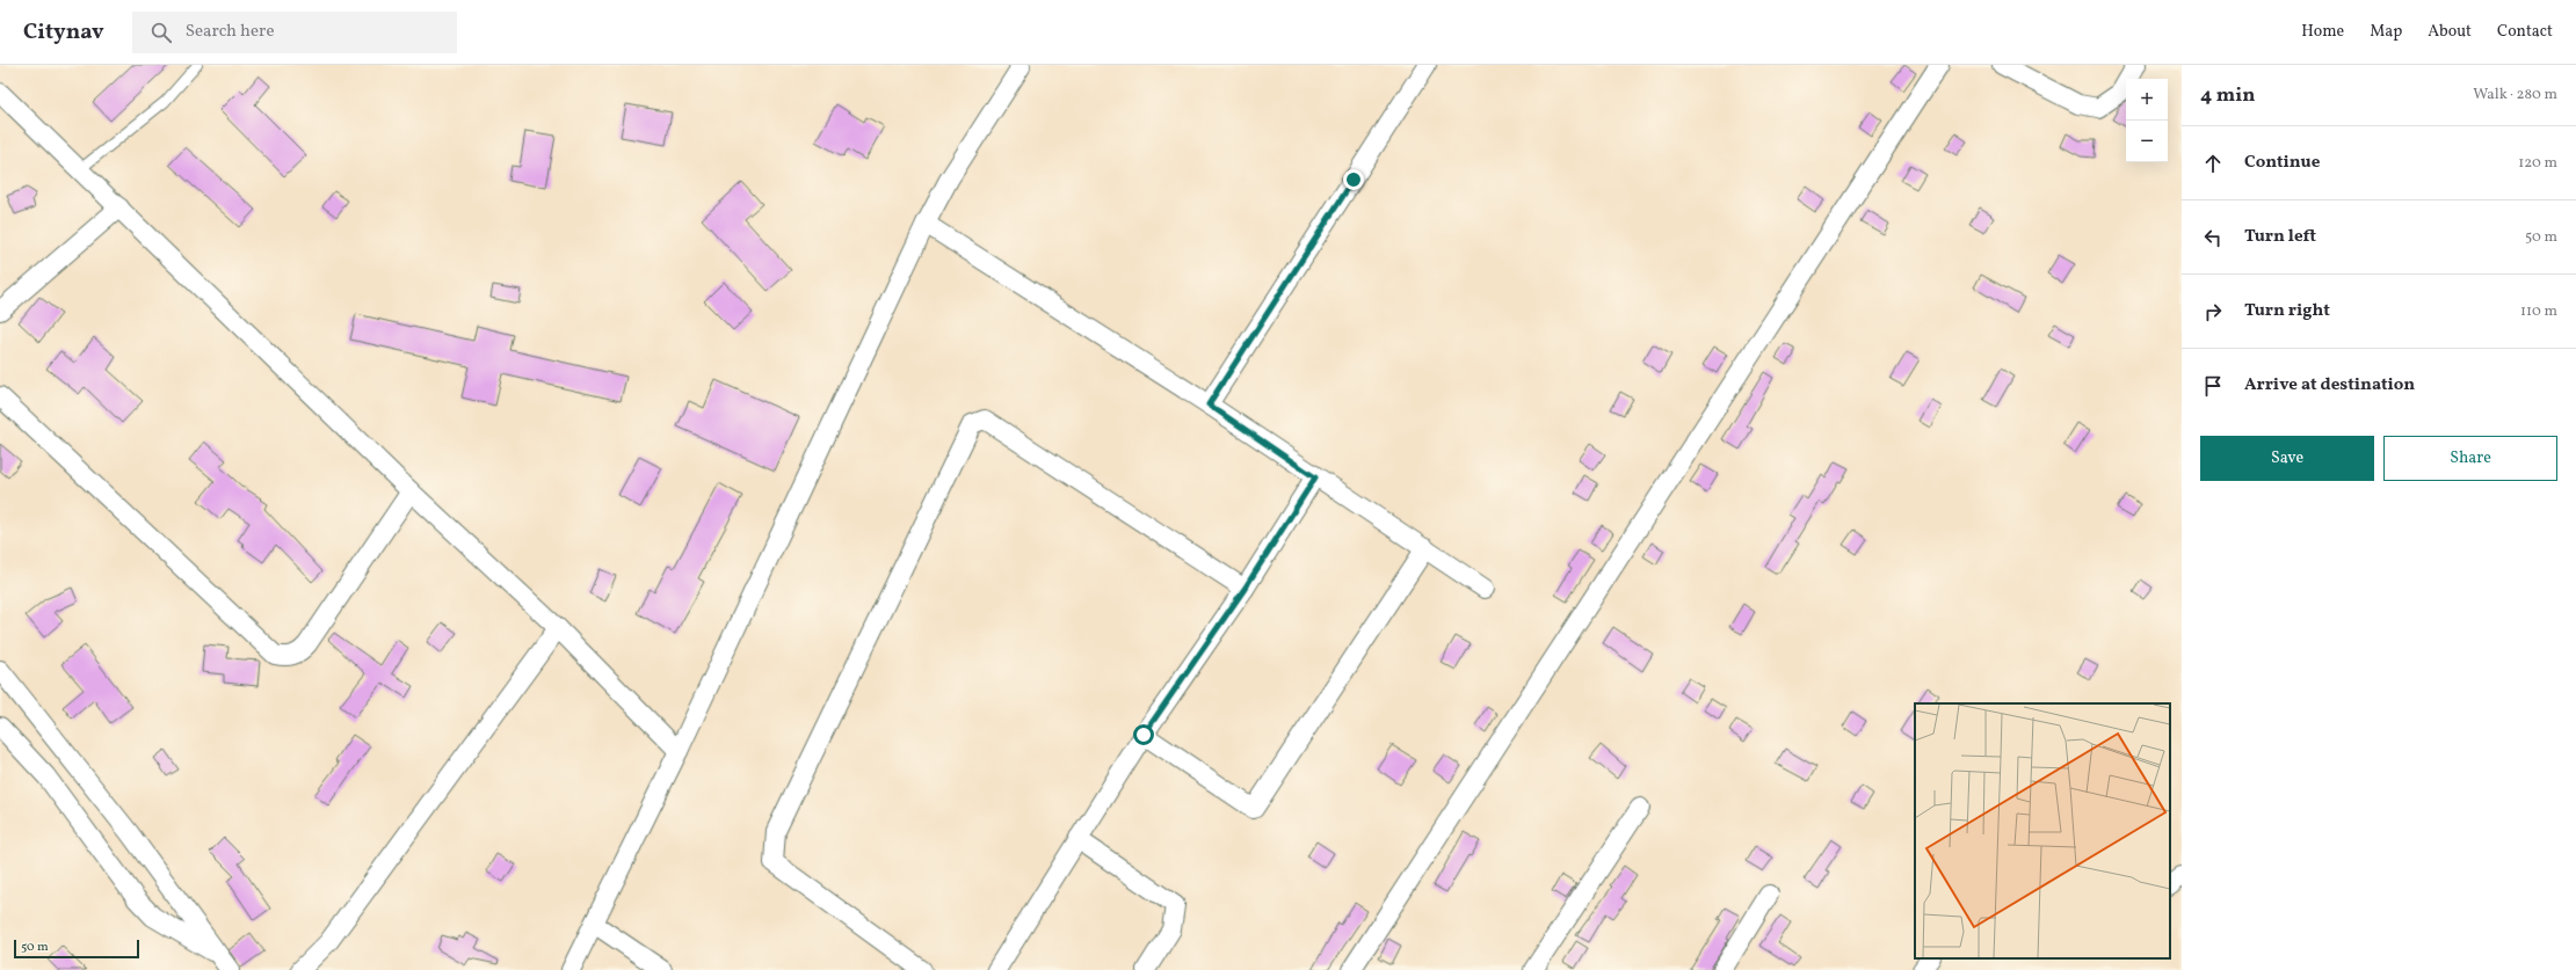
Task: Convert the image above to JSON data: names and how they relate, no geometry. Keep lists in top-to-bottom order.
{
  "scale_bar": "50 m",
  "page": {
    "header": "Citynav",
    "search": "Search here",
    "nav": [
      "Home",
      "Map",
      "About",
      "Contact"
    ],
    "heading": ["4 min", "Walk · 280 m"],
    "map_buttons": ["+", "−"],
    "list": [
      ["Continue", "120 m"],
      ["Turn left", "50 m"],
      ["Turn right", "110 m"],
      "Arrive at destination"
    ],
    "buttons": ["Save", "Share"],
    "scale": "50 m"
  }
}
